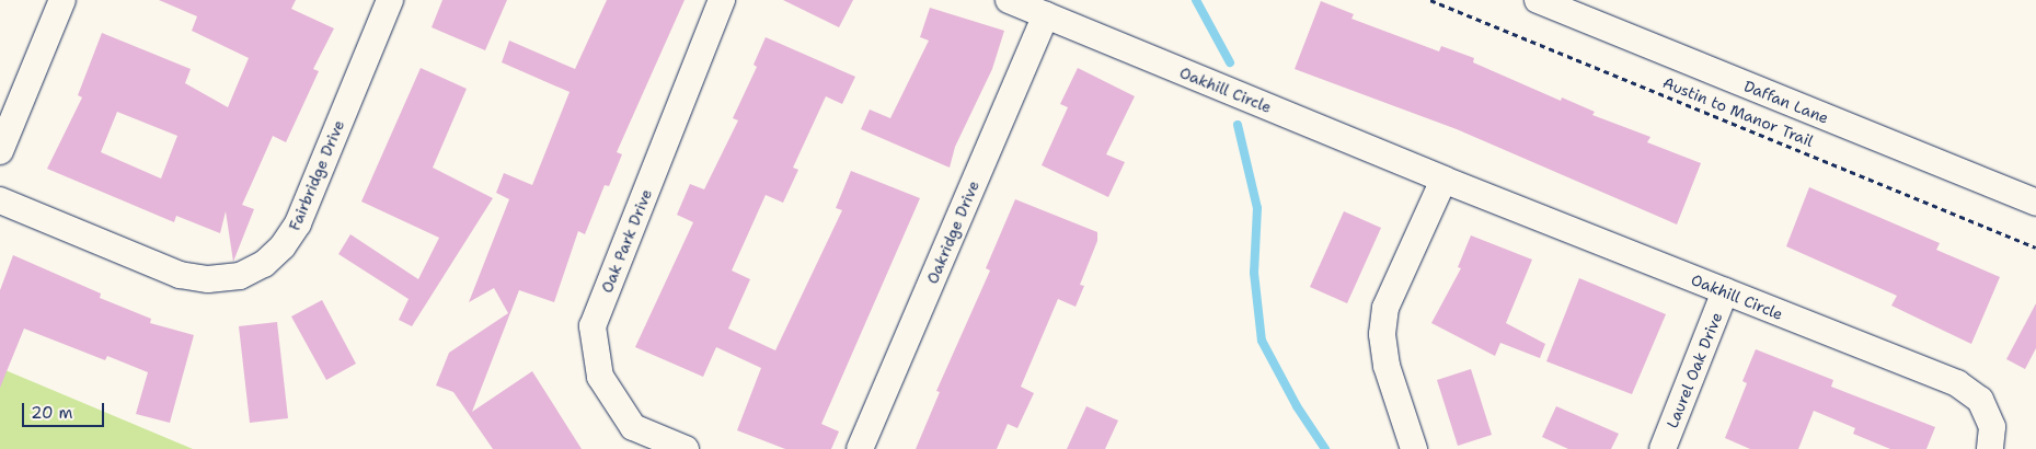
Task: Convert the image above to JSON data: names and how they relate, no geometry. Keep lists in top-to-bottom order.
{
  "streets": {
    "street": [
      "Oakhill Circle",
      "Daffan Lane",
      "Fairbridge Drive",
      "Oakridge Drive",
      "Oak Park Drive",
      "Laurel Oak Drive"
    ],
    "path": ["Austin to Manor Trail"]
  },
  "crossings": [
    ["Oakhill Circle", "Oakridge Drive"],
    ["Oakhill Circle", "Laurel Oak Drive"]
  ],
  "scale_bar": "20 m"
}
